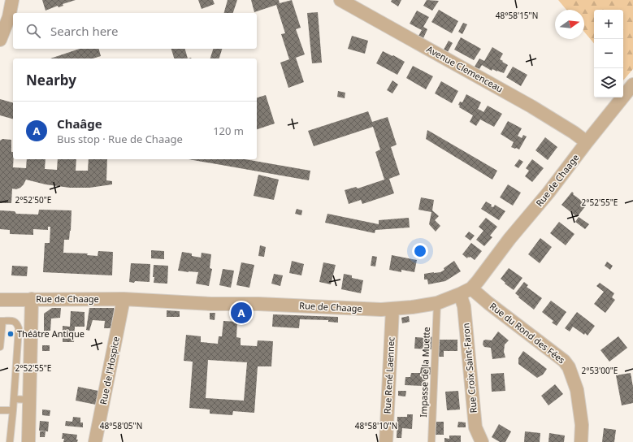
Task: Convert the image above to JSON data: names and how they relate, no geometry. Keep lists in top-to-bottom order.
{
  "streets": {
    "street": [
      "Avenue Clemenceau",
      "Rue de Chaage",
      "Rue du Rond des Fées",
      "Rue Croix Saint-Faron",
      "Rue de l'Hospice",
      "Rue René Laennec"
    ],
    "lane": ["Impasse de la Muette"]
  },
  "crossings": [
    ["Avenue Clemenceau", "Rue de Chaage"],
    ["Rue de Chaage", "Rue du Rond des Fées"],
    ["Rue de Chaage", "Rue Croix Saint-Faron"],
    ["Rue de Chaage", "Rue de l'Hospice"],
    ["Rue de Chaage", "Impasse de la Muette"],
    ["Rue de Chaage", "Rue René Laennec"]
  ],
  "places": ["Théâtre Antique"],
  "north": "right",
  "page": {
    "map_buttons": ["+", "−"],
    "search": "Search here",
    "heading": "Nearby",
    "list": [
      {
        "mark": "A",
        "name": "Chaâge",
        "note": "Bus stop · Rue de Chaage",
        "value": "120 m"
      }
    ],
    "pins": "A"
  },
  "coordinates": [
    "48°58'15\"N",
    "2°52'50\"E",
    "2°52'55\"E",
    "2°53'00\"E",
    "48°58'05\"N",
    "48°58'10\"N"
  ]
}
